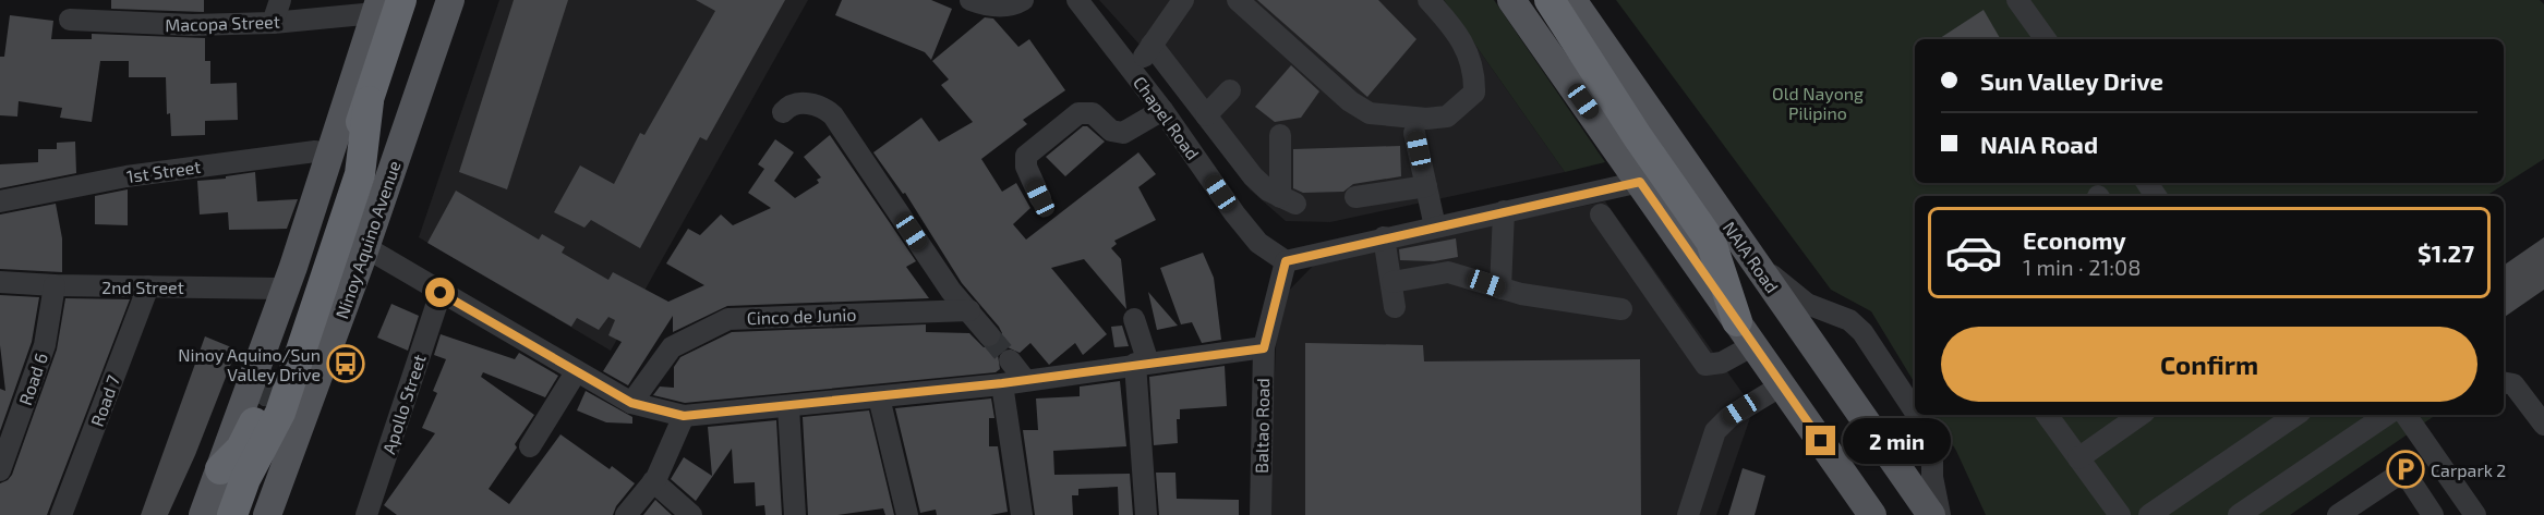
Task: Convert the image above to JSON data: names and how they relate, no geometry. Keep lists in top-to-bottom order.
{
  "streets": {
    "main road": ["Ninoy Aquino Avenue", "NAIA Road"],
    "street": [
      "Macopa Street",
      "Chapel Road",
      "1st Street",
      "2nd Street",
      "Cinco de Junio",
      "Road 6",
      "Road 7",
      "Apollo Street",
      "Baltao Road"
    ]
  },
  "crossings": [
    ["Chapel Road", "Baltao Road"],
    ["2nd Street", "Road 6"],
    ["2nd Street", "Road 7"]
  ],
  "parks": ["Old Nayong Pilipino"],
  "places": {
    "bus stop": ["Ninoy Aquino/Sun Valley Drive"],
    "parking": ["Carpark 2"]
  },
  "page": {
    "banner": ["Sun Valley Drive", "NAIA Road"],
    "list": [
      {
        "name": "Economy",
        "note": "1 min · 21:08",
        "value": "$1.27"
      }
    ],
    "buttons": "Confirm",
    "bubble": "2 min"
  }
}
